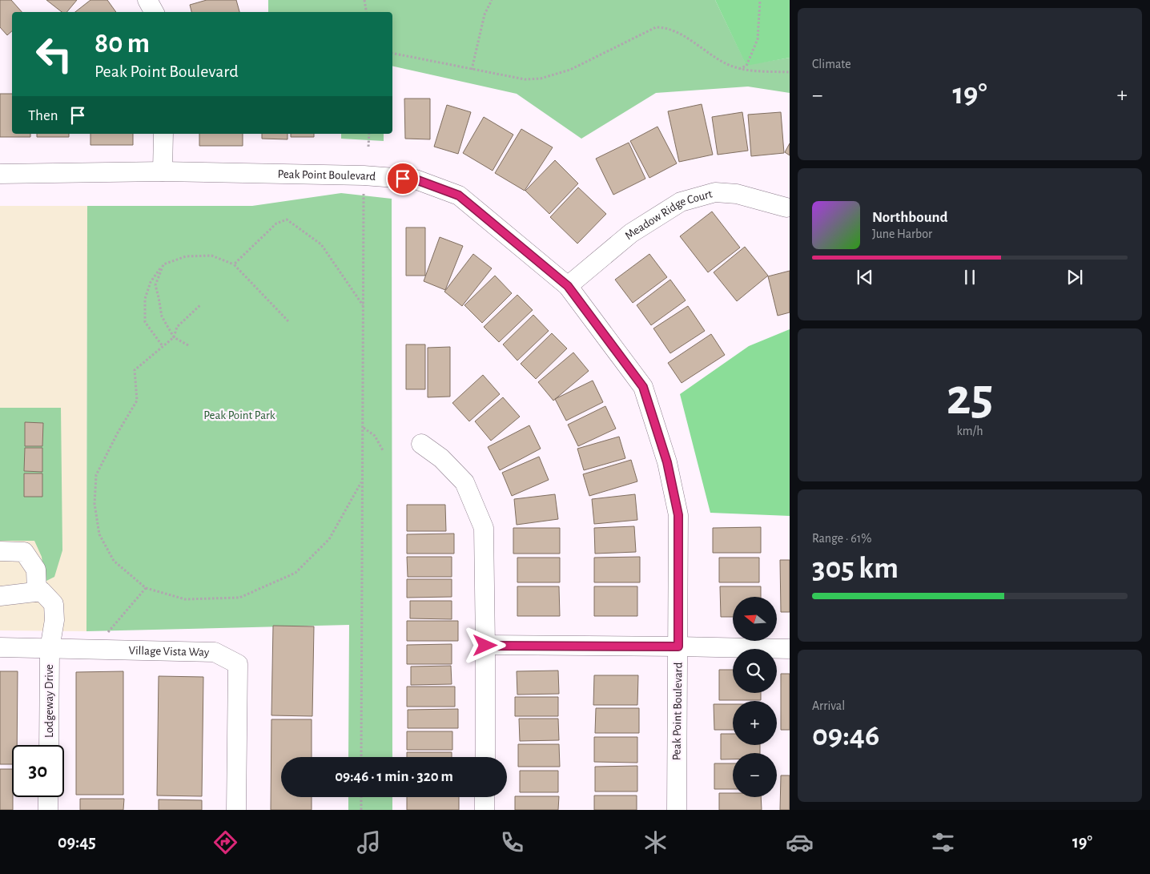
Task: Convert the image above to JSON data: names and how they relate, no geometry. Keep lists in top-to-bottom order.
{
  "streets": {
    "street": [
      "Peak Point Boulevard",
      "Meadow Ridge Court",
      "Village Vista Way",
      "Lodgeway Drive"
    ]
  },
  "crossings": [
    ["Peak Point Boulevard", "Meadow Ridge Court"],
    ["Village Vista Way", "Lodgeway Drive"]
  ],
  "parks": ["Peak Point Park"],
  "north": "left",
  "page": {
    "tile": [
      "Climate",
      ["25", "km/h"],
      ["Range · 61%", "305 km"],
      ["Arrival", "09:46"]
    ],
    "turn": ["80 m", "Peak Point Boulevard"],
    "heat": ["−", "19°", "+"],
    "then": "Then",
    "song": ["Northbound", "June Harbor"],
    "map_buttons": ["+", "−"],
    "limit": "30",
    "trip": "09:46 · 1 min · 320 m",
    "tabs": ["09:45", "19°"]
  }
}
